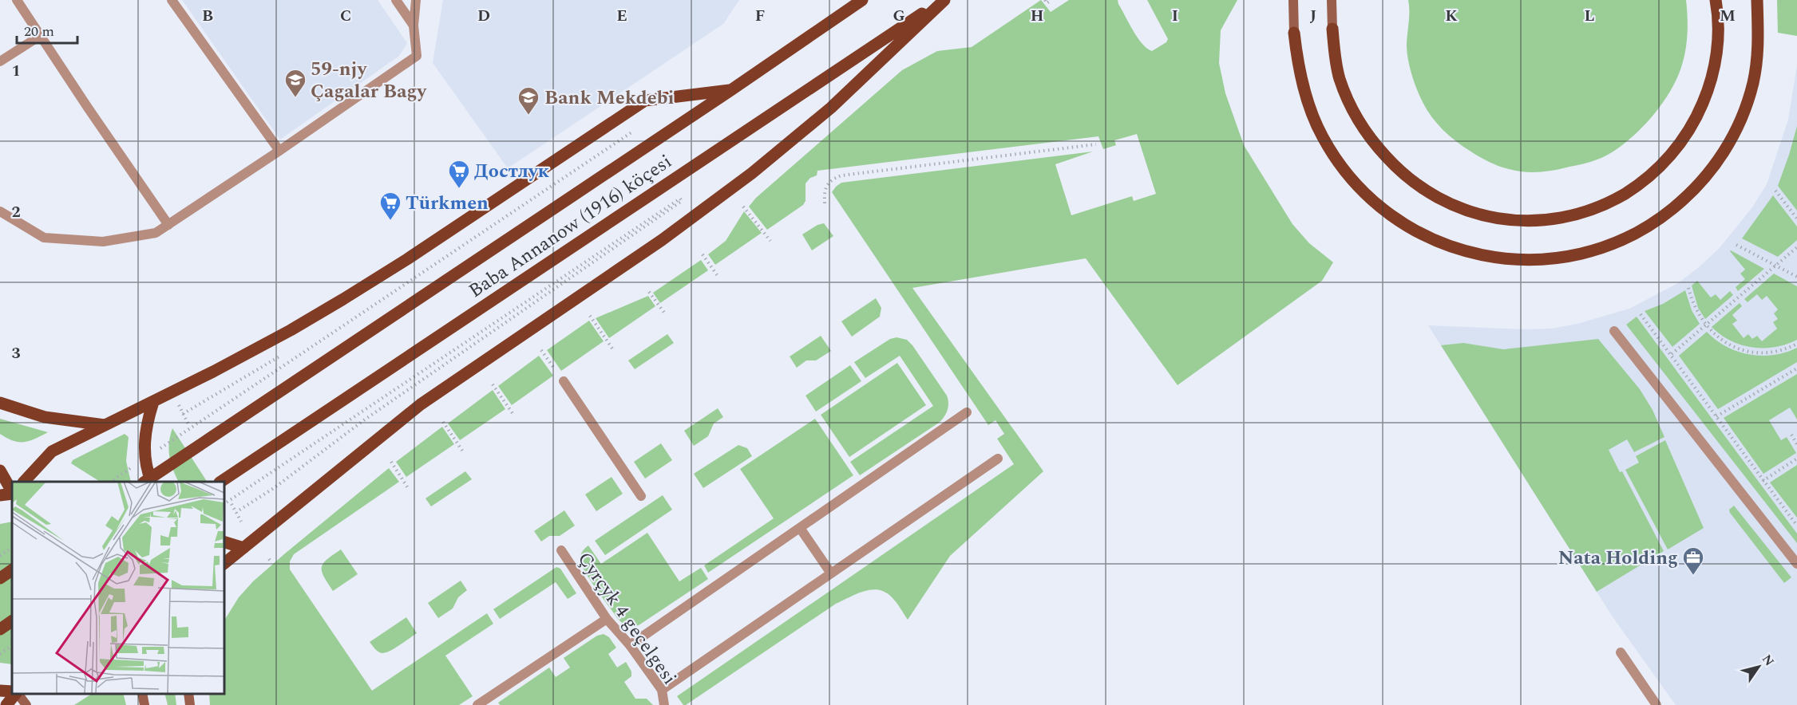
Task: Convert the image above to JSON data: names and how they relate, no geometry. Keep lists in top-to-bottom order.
{
  "streets": {
    "main road": ["Baba Annanow (1916) köçesi"],
    "street": ["Çyrçyk 4 geçelgesi"]
  },
  "places": {
    "school or university": ["59-njy Çagalar Bagy", "Bank Mekdebi"],
    "supermarket": ["Достлук", "Türkmen"],
    "office": ["Nata Holding"]
  },
  "scale_bar": "20 m",
  "north": "top right",
  "grid": {
    "columns": [
      "B",
      "C",
      "D",
      "E",
      "F",
      "G",
      "H",
      "I",
      "J",
      "K",
      "L",
      "M"
    ],
    "rows": ["1", "2", "3"]
  }
}
